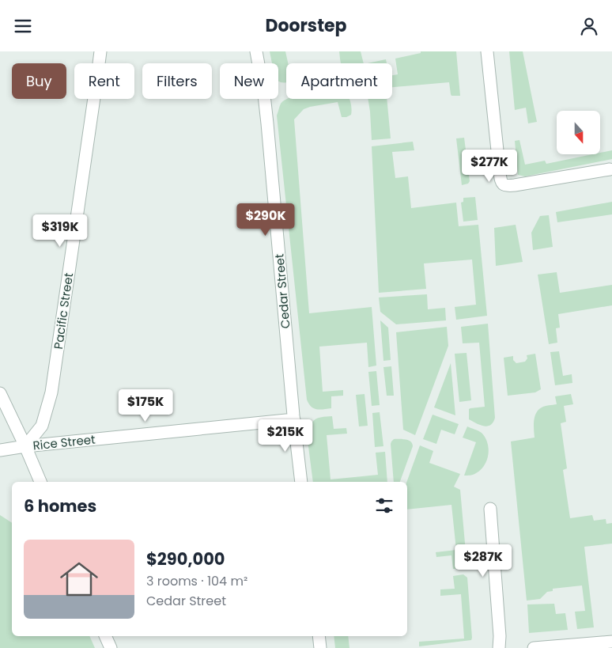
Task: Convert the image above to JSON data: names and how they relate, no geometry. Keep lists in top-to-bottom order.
{
  "streets": {
    "street": ["Cedar Street", "Pacific Street", "Rice Street"]
  },
  "crossings": [
    ["Cedar Street", "Rice Street"],
    ["Pacific Street", "Rice Street"]
  ],
  "north": "bottom",
  "page": {
    "header": "Doorstep",
    "chip": [
      "Buy",
      "Rent",
      "Filters",
      "New",
      "Apartment"
    ],
    "price": [
      "$277K",
      "$290K",
      "$319K",
      "$175K",
      "$215K",
      "$287K"
    ],
    "heading": "6 homes",
    "list": [
      {
        "name": "$290,000",
        "note": "3 rooms · 104 m² · Cedar Street"
      }
    ]
  }
}
